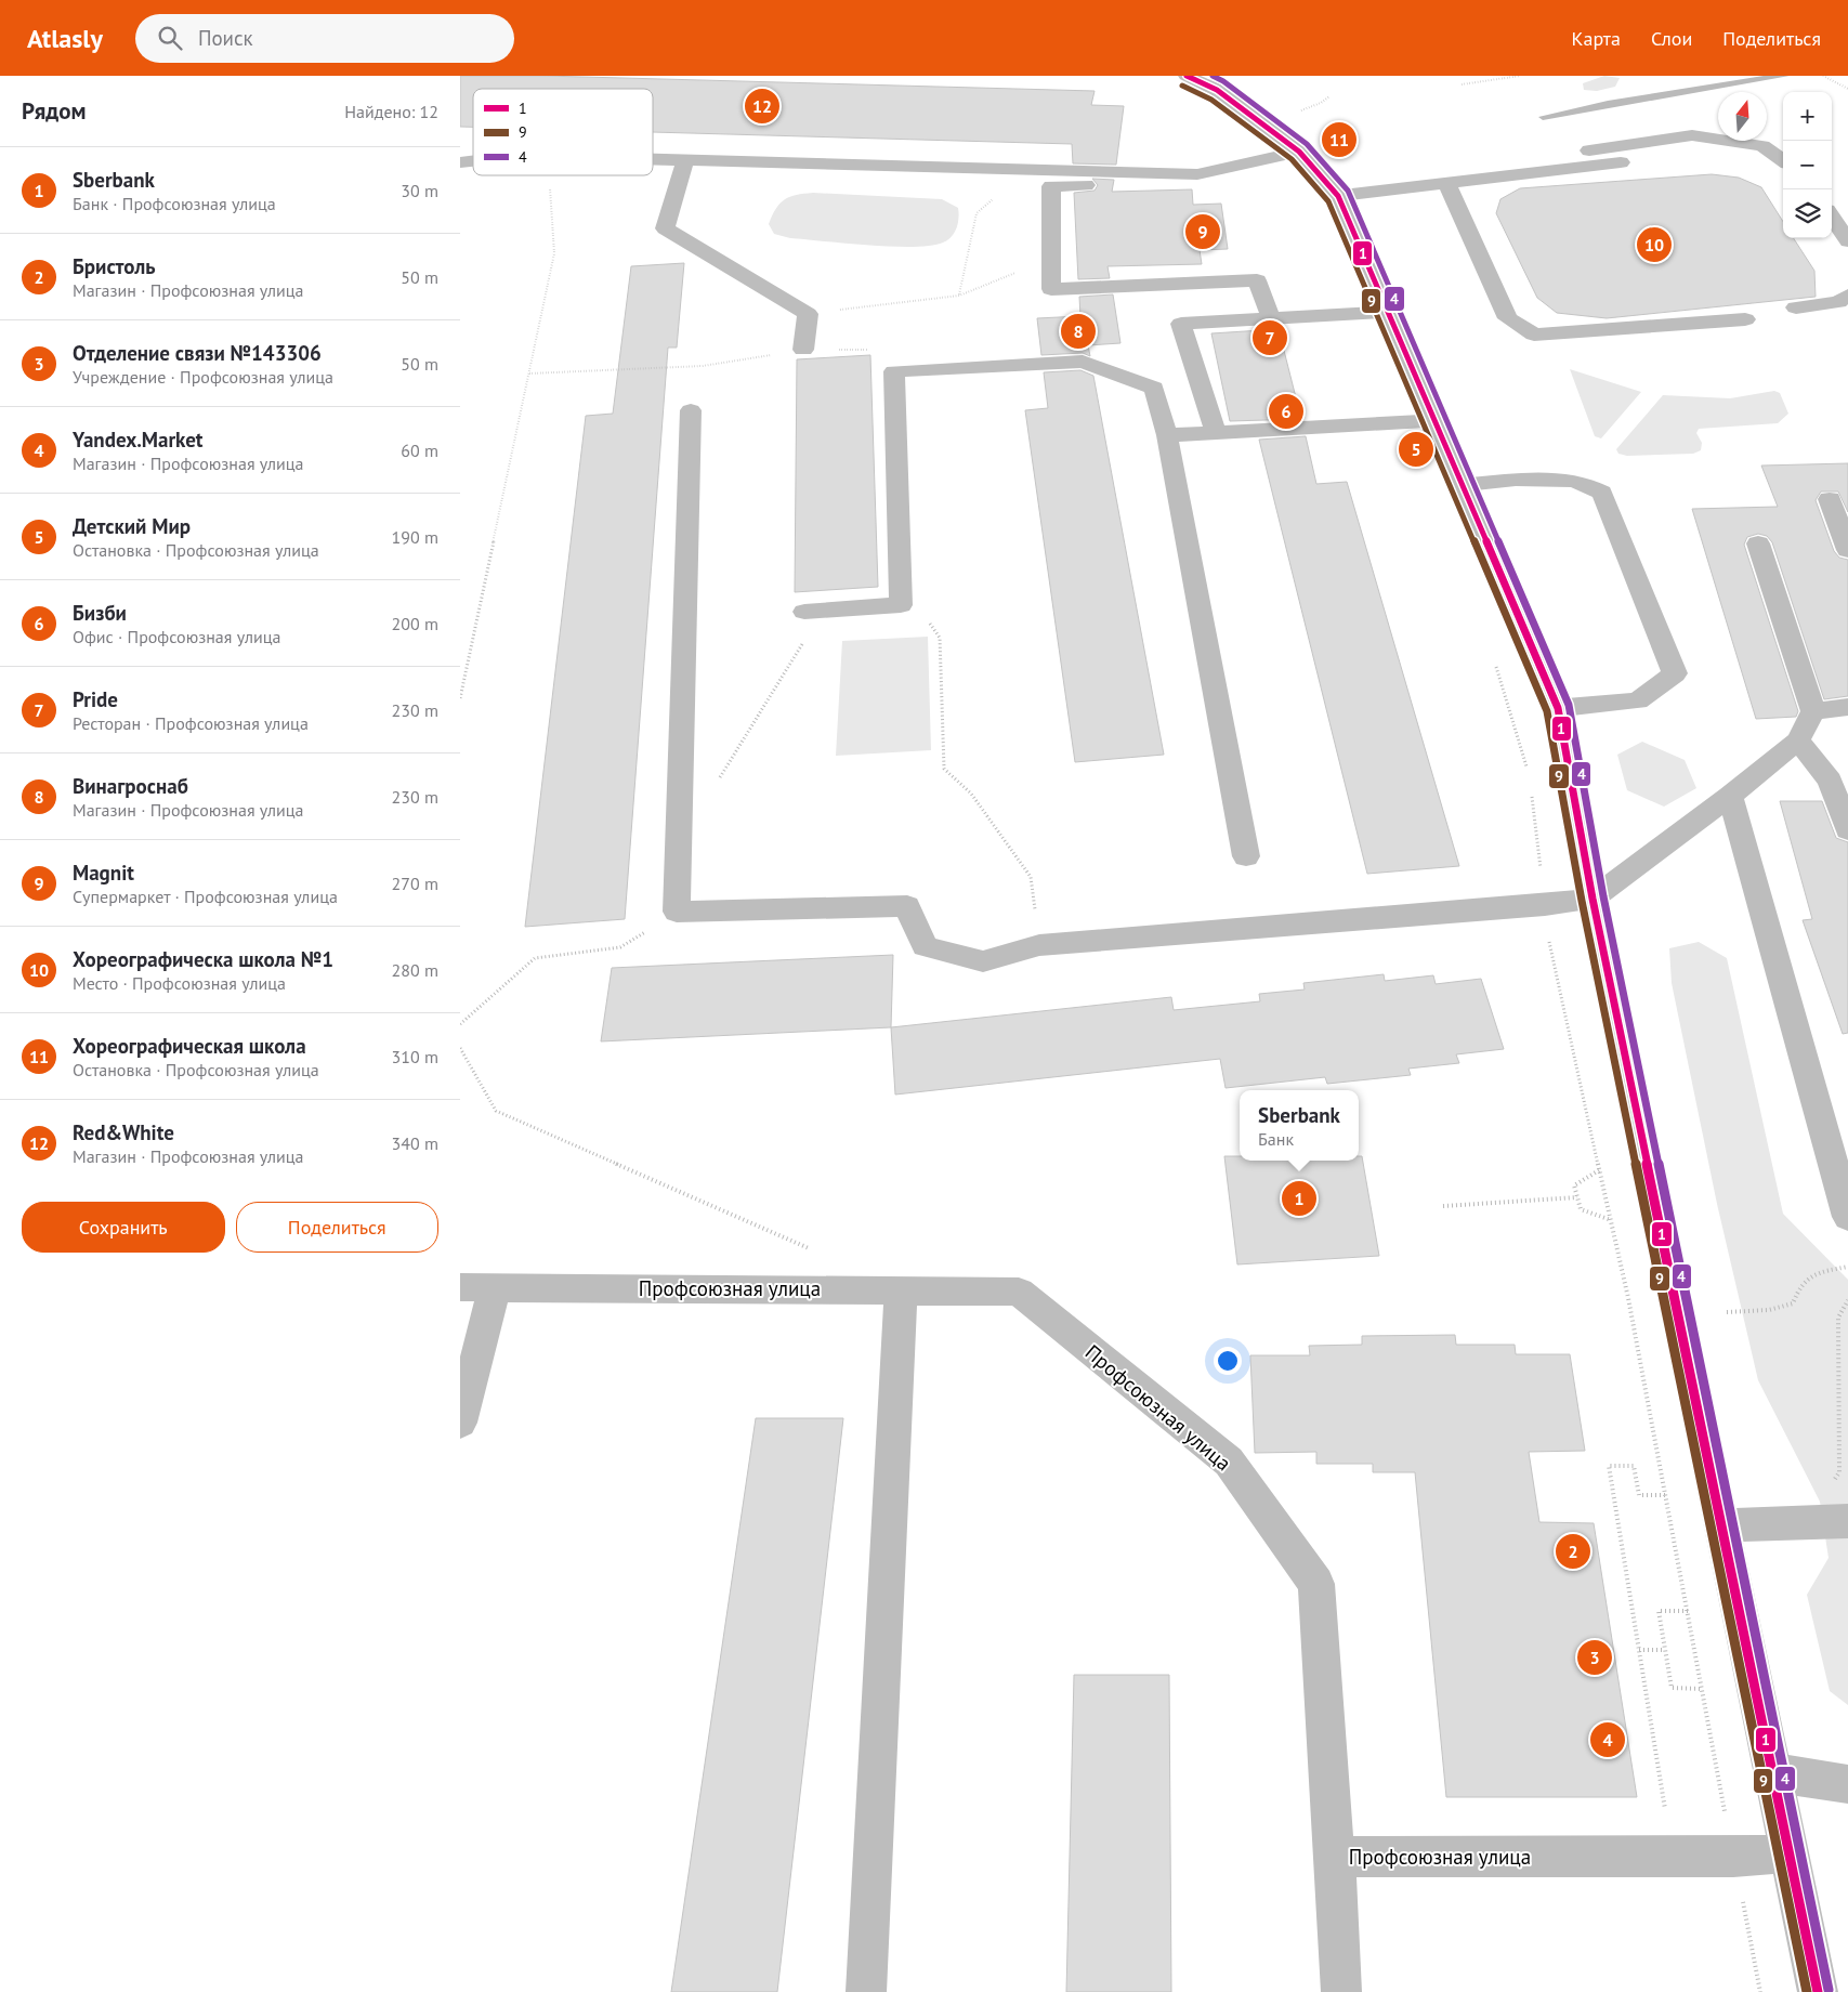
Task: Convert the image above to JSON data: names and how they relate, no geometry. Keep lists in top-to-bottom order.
{
  "streets": {
    "street": ["Профсоюзная улица"]
  },
  "lines": ["transit line 1", "transit line 4", "transit line 9"],
  "legend": ["1", "9", "4"],
  "north": "top",
  "page": {
    "header": "Atlasly",
    "search": "Поиск",
    "nav": ["Карта", "Слои", "Поделиться"],
    "heading": ["Рядом", "Найдено: 12"],
    "pins": [
      "12",
      "11",
      "9",
      "10",
      "8",
      "7",
      "6",
      "5",
      "1",
      "2",
      "3",
      "4"
    ],
    "map_buttons": ["+", "−"],
    "list": [
      {
        "mark": "1",
        "name": "Sberbank",
        "note": "Банк · Профсоюзная улица",
        "value": "30 m"
      },
      {
        "mark": "2",
        "name": "Бристоль",
        "note": "Магазин · Профсоюзная улица",
        "value": "50 m"
      },
      {
        "mark": "3",
        "name": "Отделение связи №143306",
        "note": "Учреждение · Профсоюзная улица",
        "value": "50 m"
      },
      {
        "mark": "4",
        "name": "Yandex.Market",
        "note": "Магазин · Профсоюзная улица",
        "value": "60 m"
      },
      {
        "mark": "5",
        "name": "Детский Мир",
        "note": "Остановка · Профсоюзная улица",
        "value": "190 m"
      },
      {
        "mark": "6",
        "name": "Бизби",
        "note": "Офис · Профсоюзная улица",
        "value": "200 m"
      },
      {
        "mark": "7",
        "name": "Pride",
        "note": "Ресторан · Профсоюзная улица",
        "value": "230 m"
      },
      {
        "mark": "8",
        "name": "Винагроснаб",
        "note": "Магазин · Профсоюзная улица",
        "value": "230 m"
      },
      {
        "mark": "9",
        "name": "Magnit",
        "note": "Супермаркет · Профсоюзная улица",
        "value": "270 m"
      },
      {
        "mark": "10",
        "name": "Хореографическа школа №1",
        "note": "Место · Профсоюзная улица",
        "value": "280 m"
      },
      {
        "mark": "11",
        "name": "Хореографическая школа",
        "note": "Остановка · Профсоюзная улица",
        "value": "310 m"
      },
      {
        "mark": "12",
        "name": "Red&White",
        "note": "Магазин · Профсоюзная улица",
        "value": "340 m"
      }
    ],
    "popup": ["Sberbank", "Банк"],
    "buttons": ["Сохранить", "Поделиться"]
  }
}
